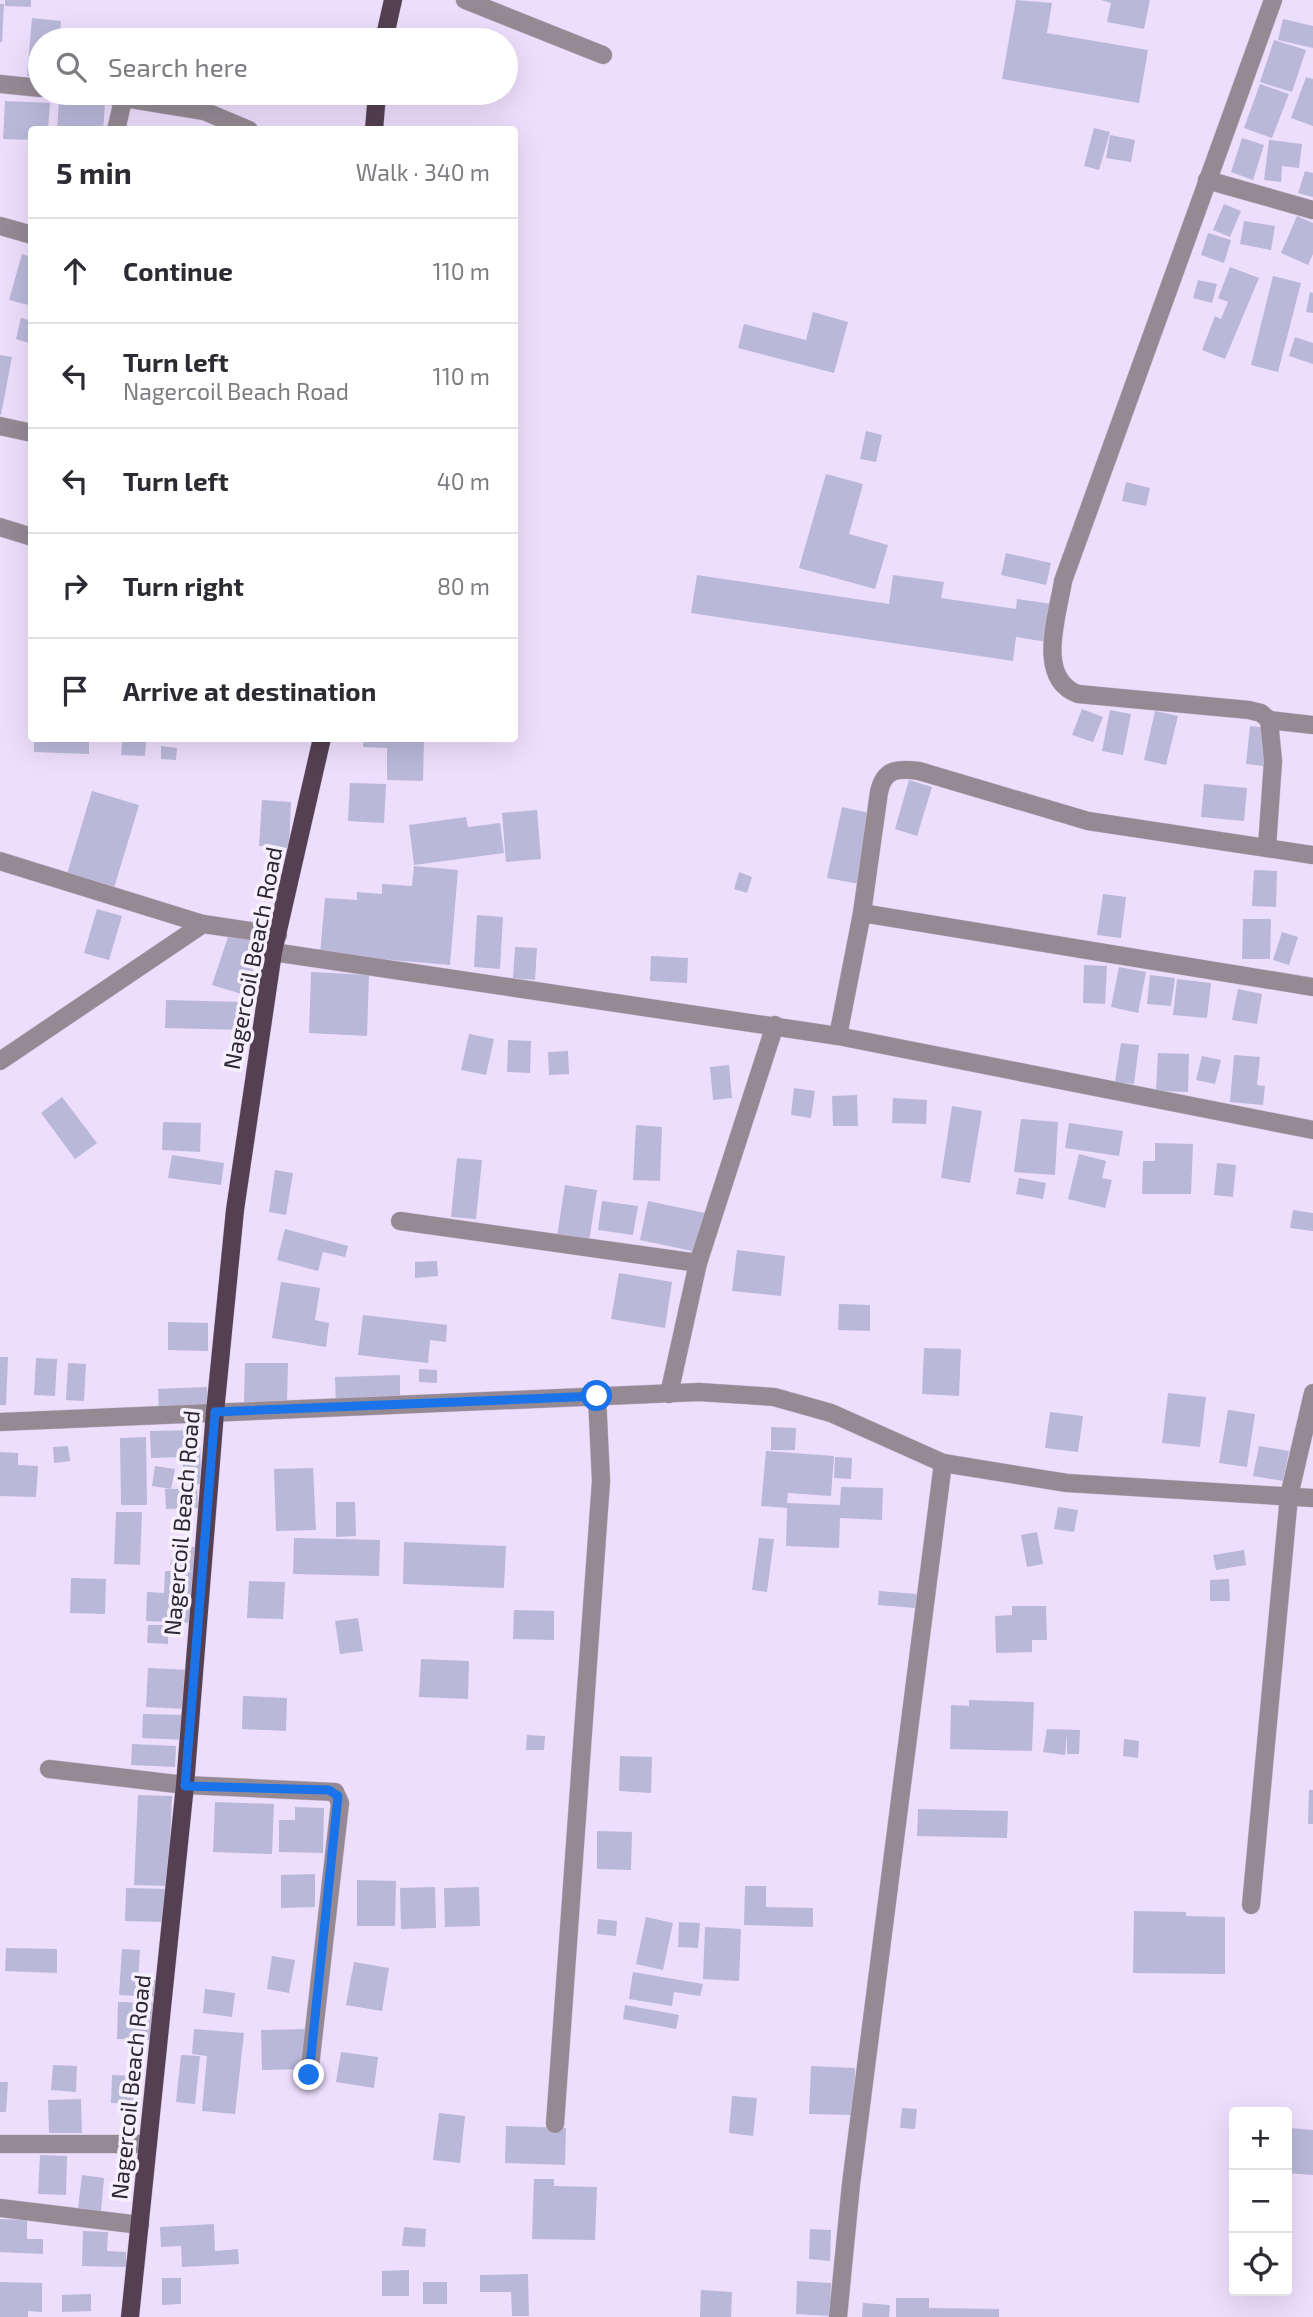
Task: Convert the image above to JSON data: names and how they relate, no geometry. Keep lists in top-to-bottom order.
{
  "streets": {
    "main road": ["Nagercoil Beach Road"]
  },
  "page": {
    "search": "Search here",
    "heading": ["5 min", "Walk · 340 m"],
    "list": [
      ["Continue", "110 m"],
      ["Turn left", "Nagercoil Beach Road", "110 m"],
      ["Turn left", "40 m"],
      ["Turn right", "80 m"],
      "Arrive at destination"
    ],
    "map_buttons": ["+", "−"]
  }
}
